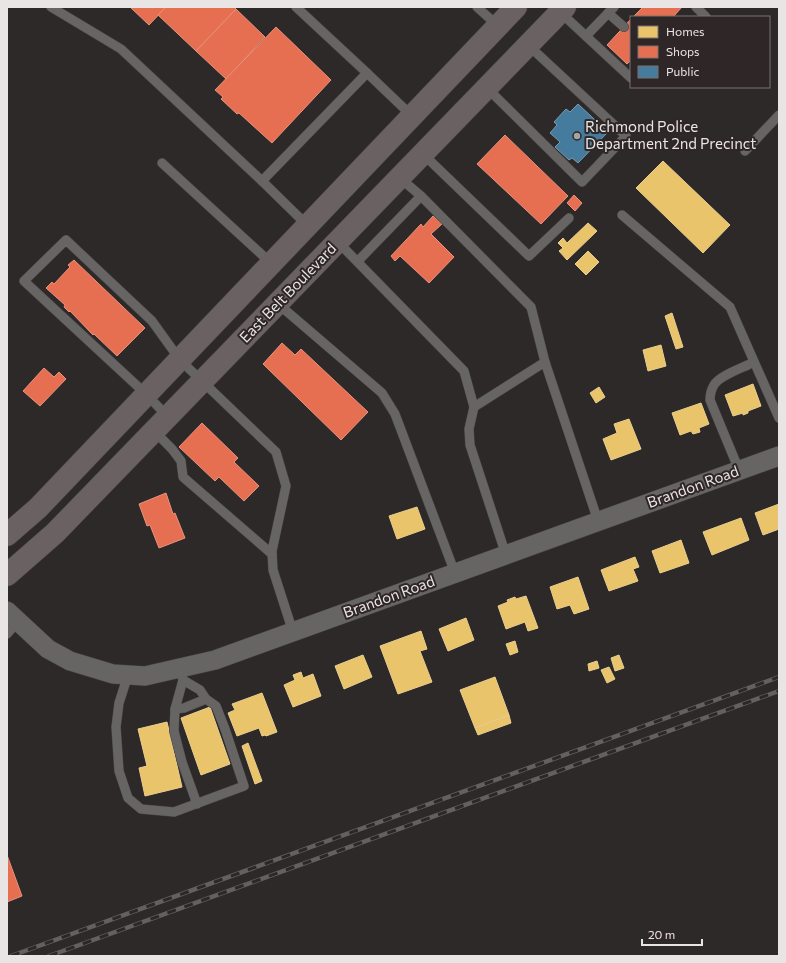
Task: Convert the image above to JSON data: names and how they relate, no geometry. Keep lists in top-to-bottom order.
{
  "streets": {
    "main road": ["East Belt Boulevard"],
    "street": ["Brandon Road"]
  },
  "places": ["Richmond Police Department 2nd Precinct"],
  "legend": ["Homes", "Shops", "Public"],
  "scale_bar": "20 m"
}
